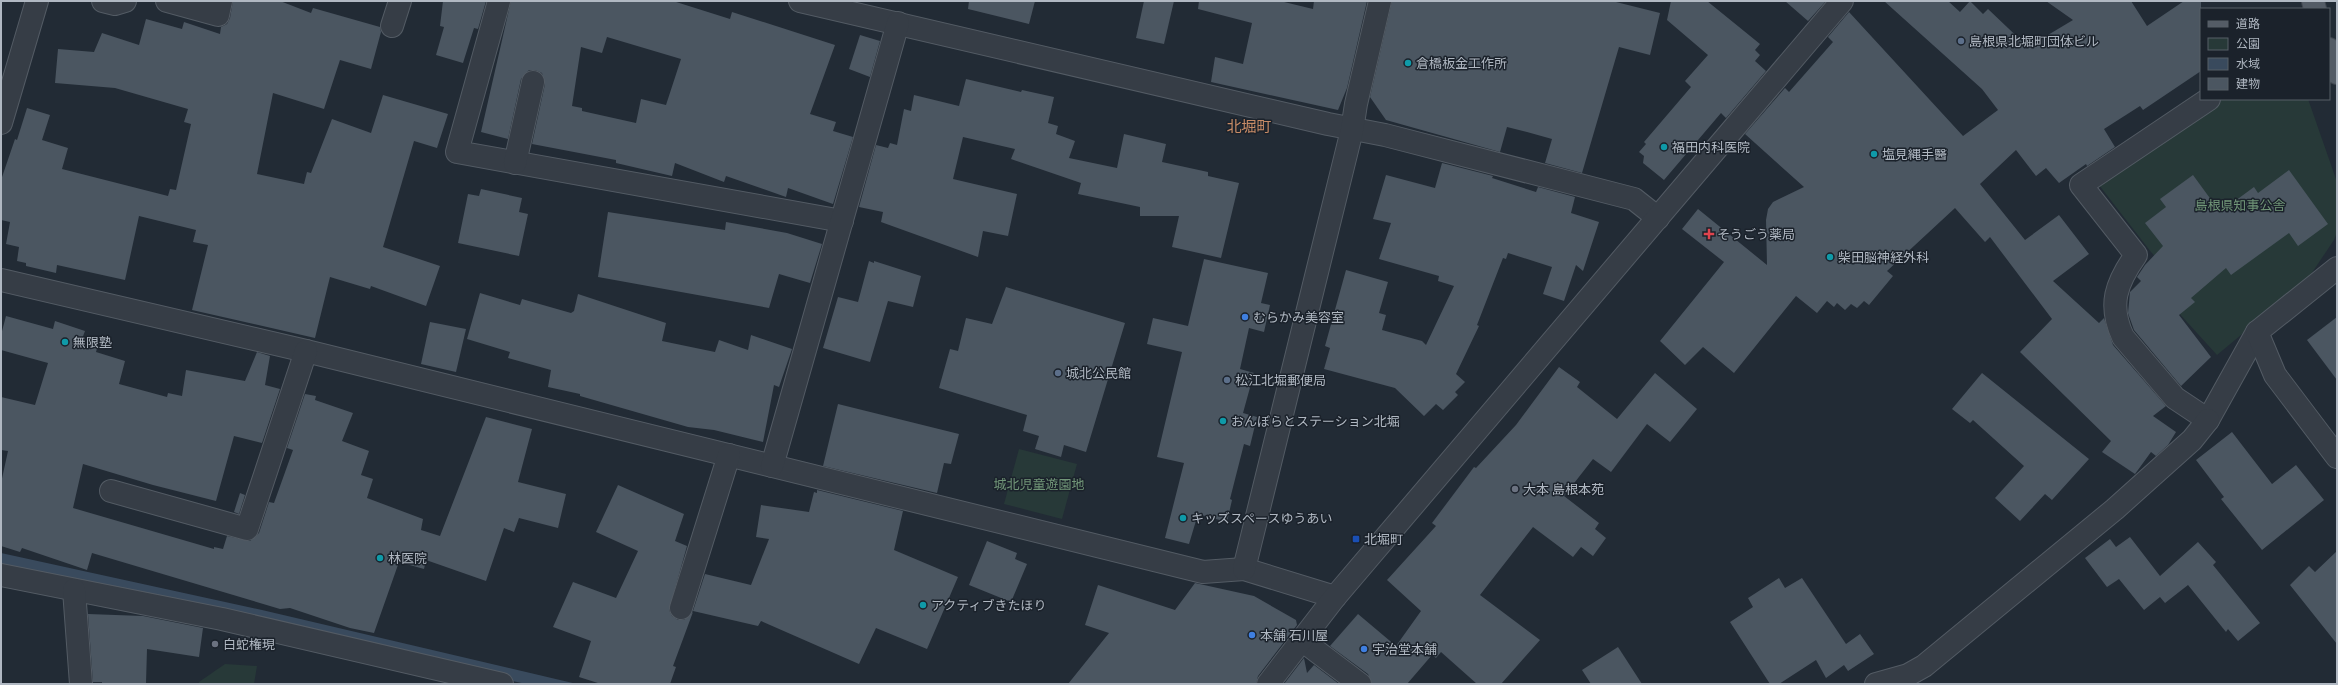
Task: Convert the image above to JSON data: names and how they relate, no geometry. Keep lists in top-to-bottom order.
{
  "districts": ["北堀町"],
  "parks": ["島根県知事公舎", "城北児童遊園地"],
  "places": {
    "other": [
      "島根県北堀町団体ビル",
      "倉橋板金工作所",
      "福田内科医院",
      "塩見縄手醫",
      "柴田脳神経外科",
      "むらかみ美容室",
      "無限塾",
      "城北公民館",
      "松江北堀郵便局",
      "おんぼらとステーション北堀",
      "大本 島根本苑",
      "キッズスペースゆうあい",
      "林医院",
      "アクティブきたほり",
      "本舗 石川屋",
      "白蛇権現",
      "宇治堂本舗"
    ],
    "health": ["そうごう薬局"],
    "transit": ["北堀町"]
  },
  "legend": [
    "道路",
    "公園",
    "水域",
    "建物"
  ]
}
